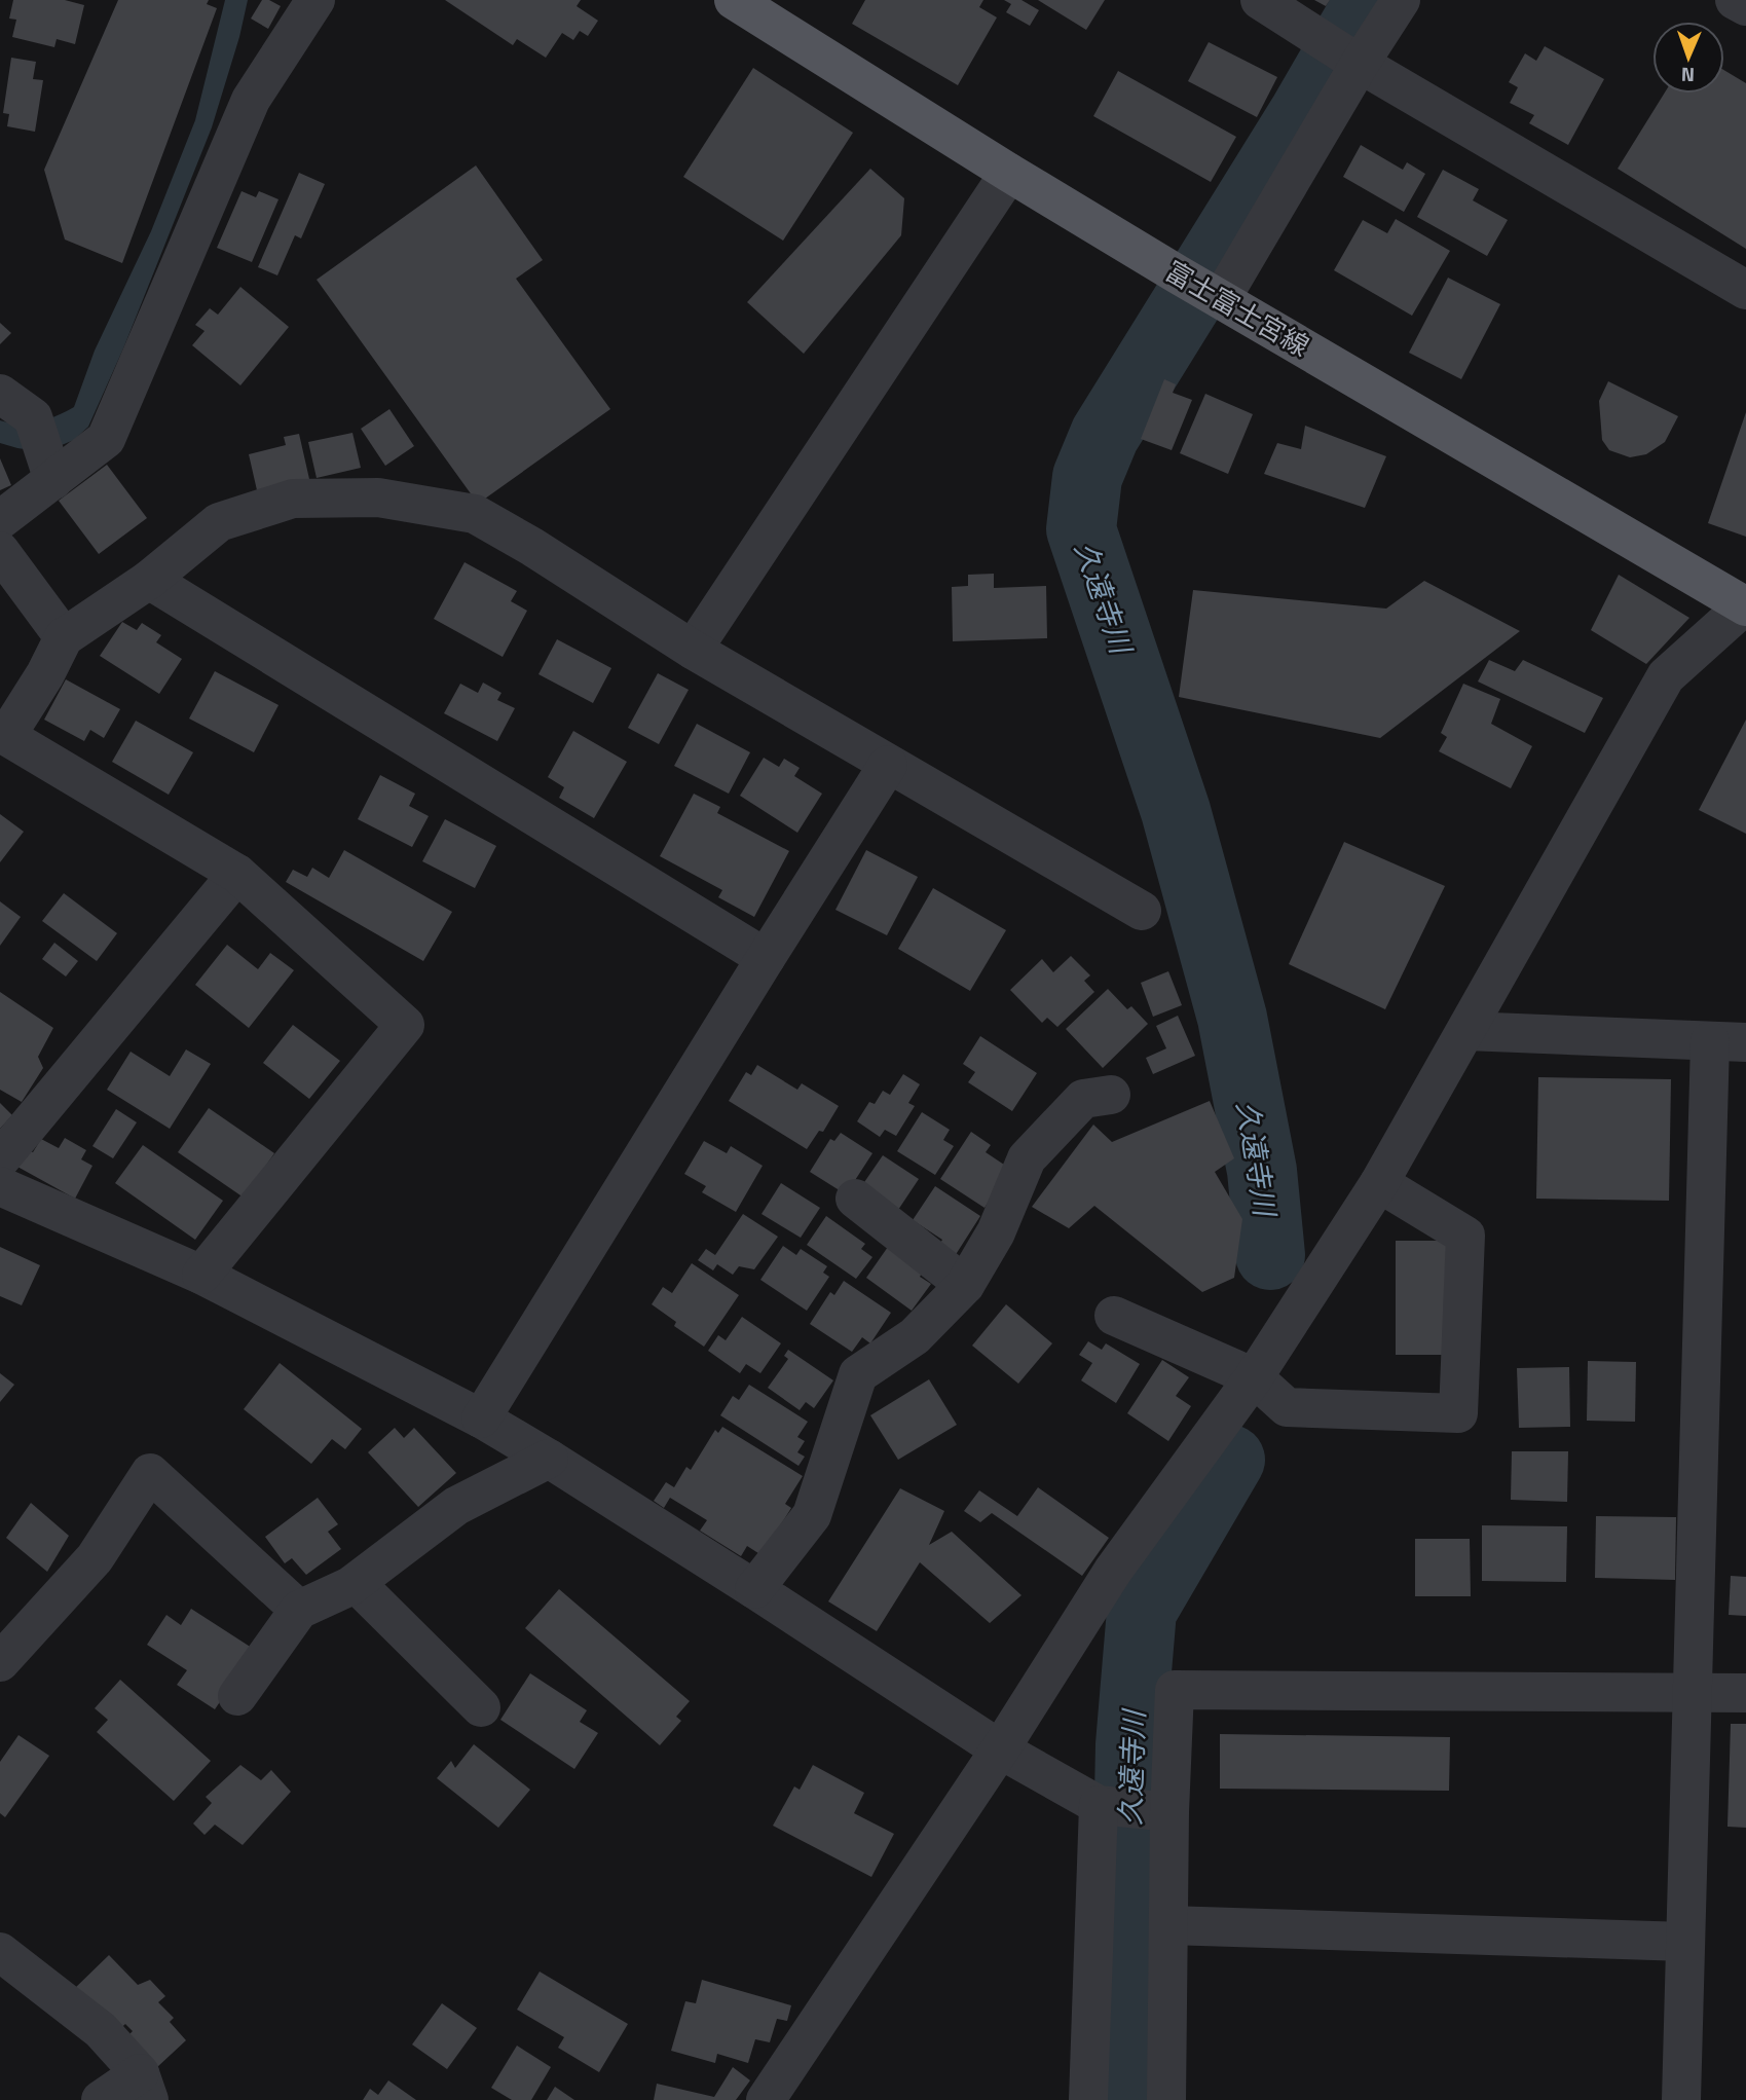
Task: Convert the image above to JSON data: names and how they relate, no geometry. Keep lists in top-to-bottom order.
{
  "streets": {
    "main road": ["富士富士宮線"]
  },
  "water": ["久遠寺川"],
  "north": "bottom"
}
